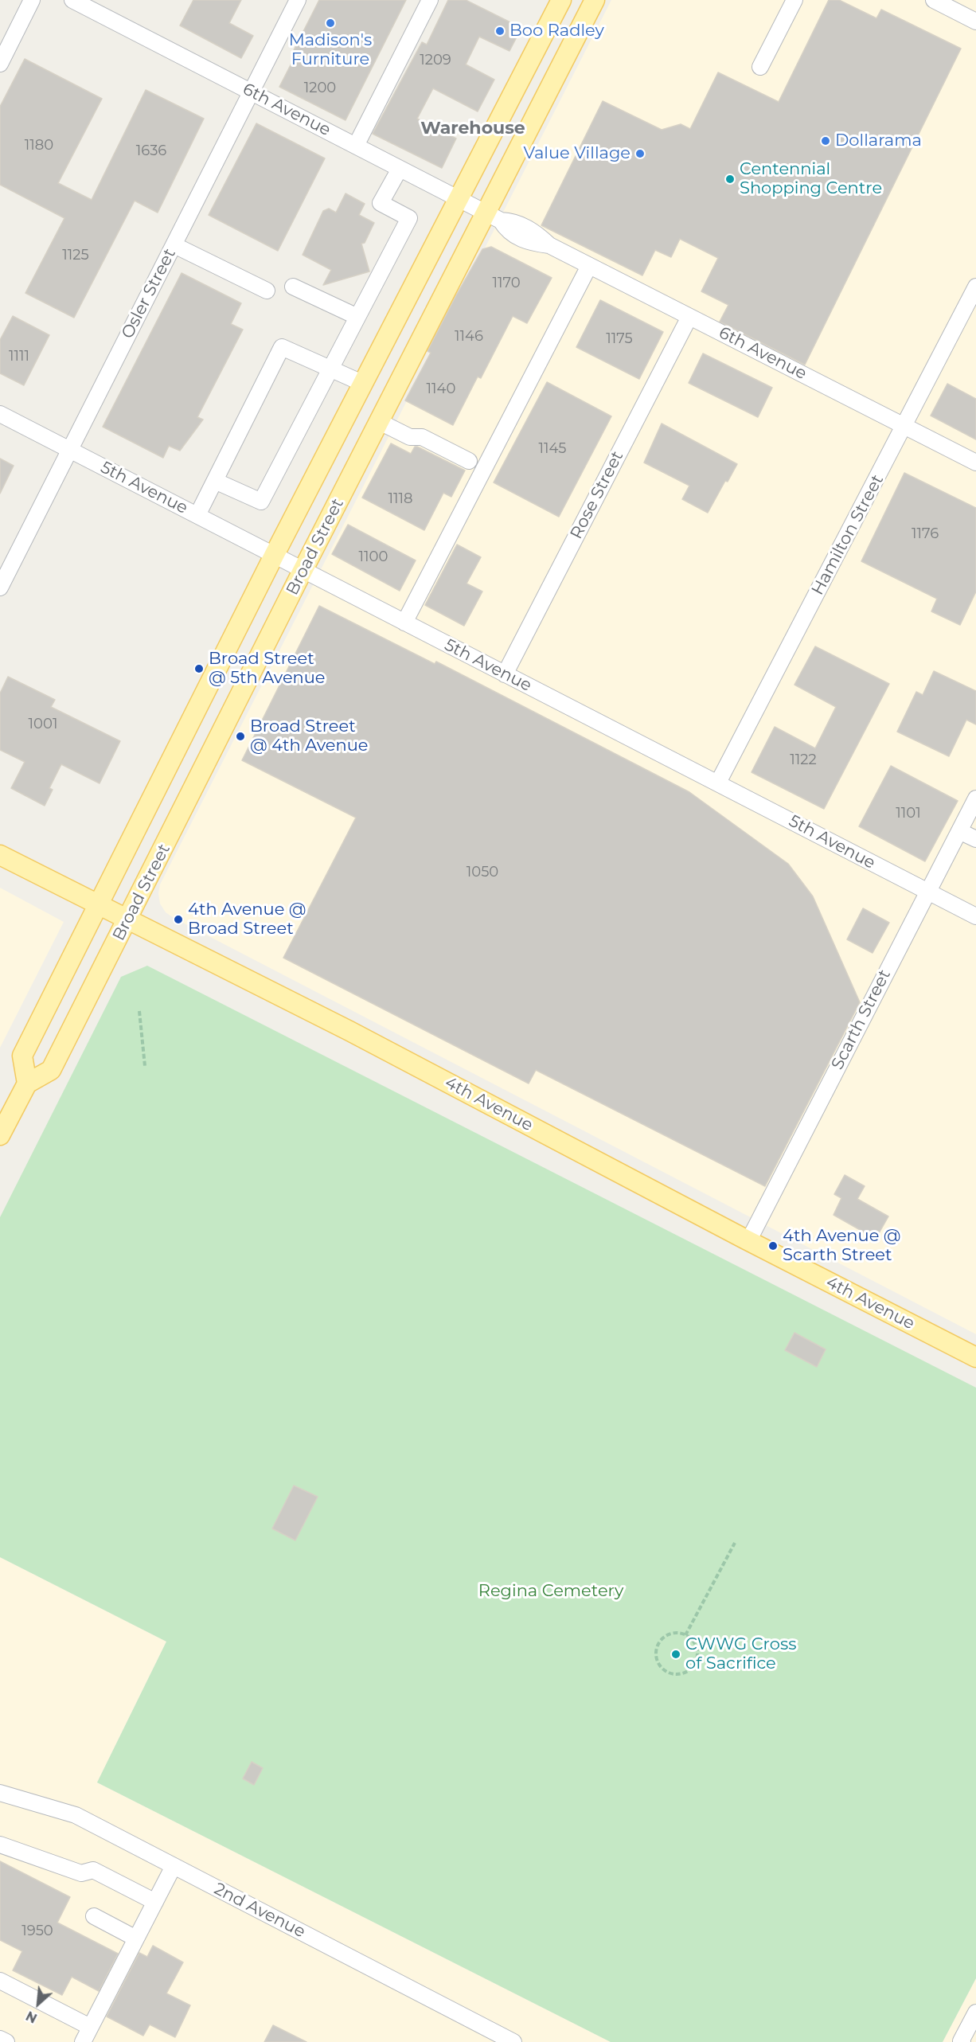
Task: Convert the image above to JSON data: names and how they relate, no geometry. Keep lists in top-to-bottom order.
{
  "streets": {
    "main road": ["Broad Street", "4th Avenue"],
    "street": [
      "6th Avenue",
      "Osler Street",
      "5th Avenue",
      "Rose Street",
      "Hamilton Street",
      "Scarth Street",
      "2nd Avenue"
    ]
  },
  "crossings": [
    ["6th Avenue", "Osler Street"],
    ["6th Avenue", "Rose Street"],
    ["6th Avenue", "Hamilton Street"],
    ["6th Avenue", "Broad Street"],
    ["Osler Street", "5th Avenue"],
    ["5th Avenue", "Rose Street"],
    ["5th Avenue", "Hamilton Street"],
    ["5th Avenue", "Broad Street"],
    ["5th Avenue", "Scarth Street"],
    ["Broad Street", "4th Avenue"],
    ["Scarth Street", "4th Avenue"]
  ],
  "districts": ["Warehouse"],
  "parks": ["Regina Cemetery"],
  "places": [
    "Madison's Furniture",
    "Boo Radley",
    "Dollarama",
    "Value Village",
    "Centennial Shopping Centre",
    "Broad Street @ 5th Avenue",
    "Broad Street @ 4th Avenue",
    "4th Avenue @ Broad Street",
    "4th Avenue @ Scarth Street",
    "CWWG Cross of Sacrifice"
  ],
  "house_numbers": [
    "1209",
    "1200",
    "1180",
    "1636",
    "1125",
    "1170",
    "1146",
    "1175",
    "1111",
    "1140",
    "1145",
    "1118",
    "1176",
    "1100",
    "1001",
    "1122",
    "1101",
    "1050",
    "1950"
  ],
  "north": "bottom left"
}
